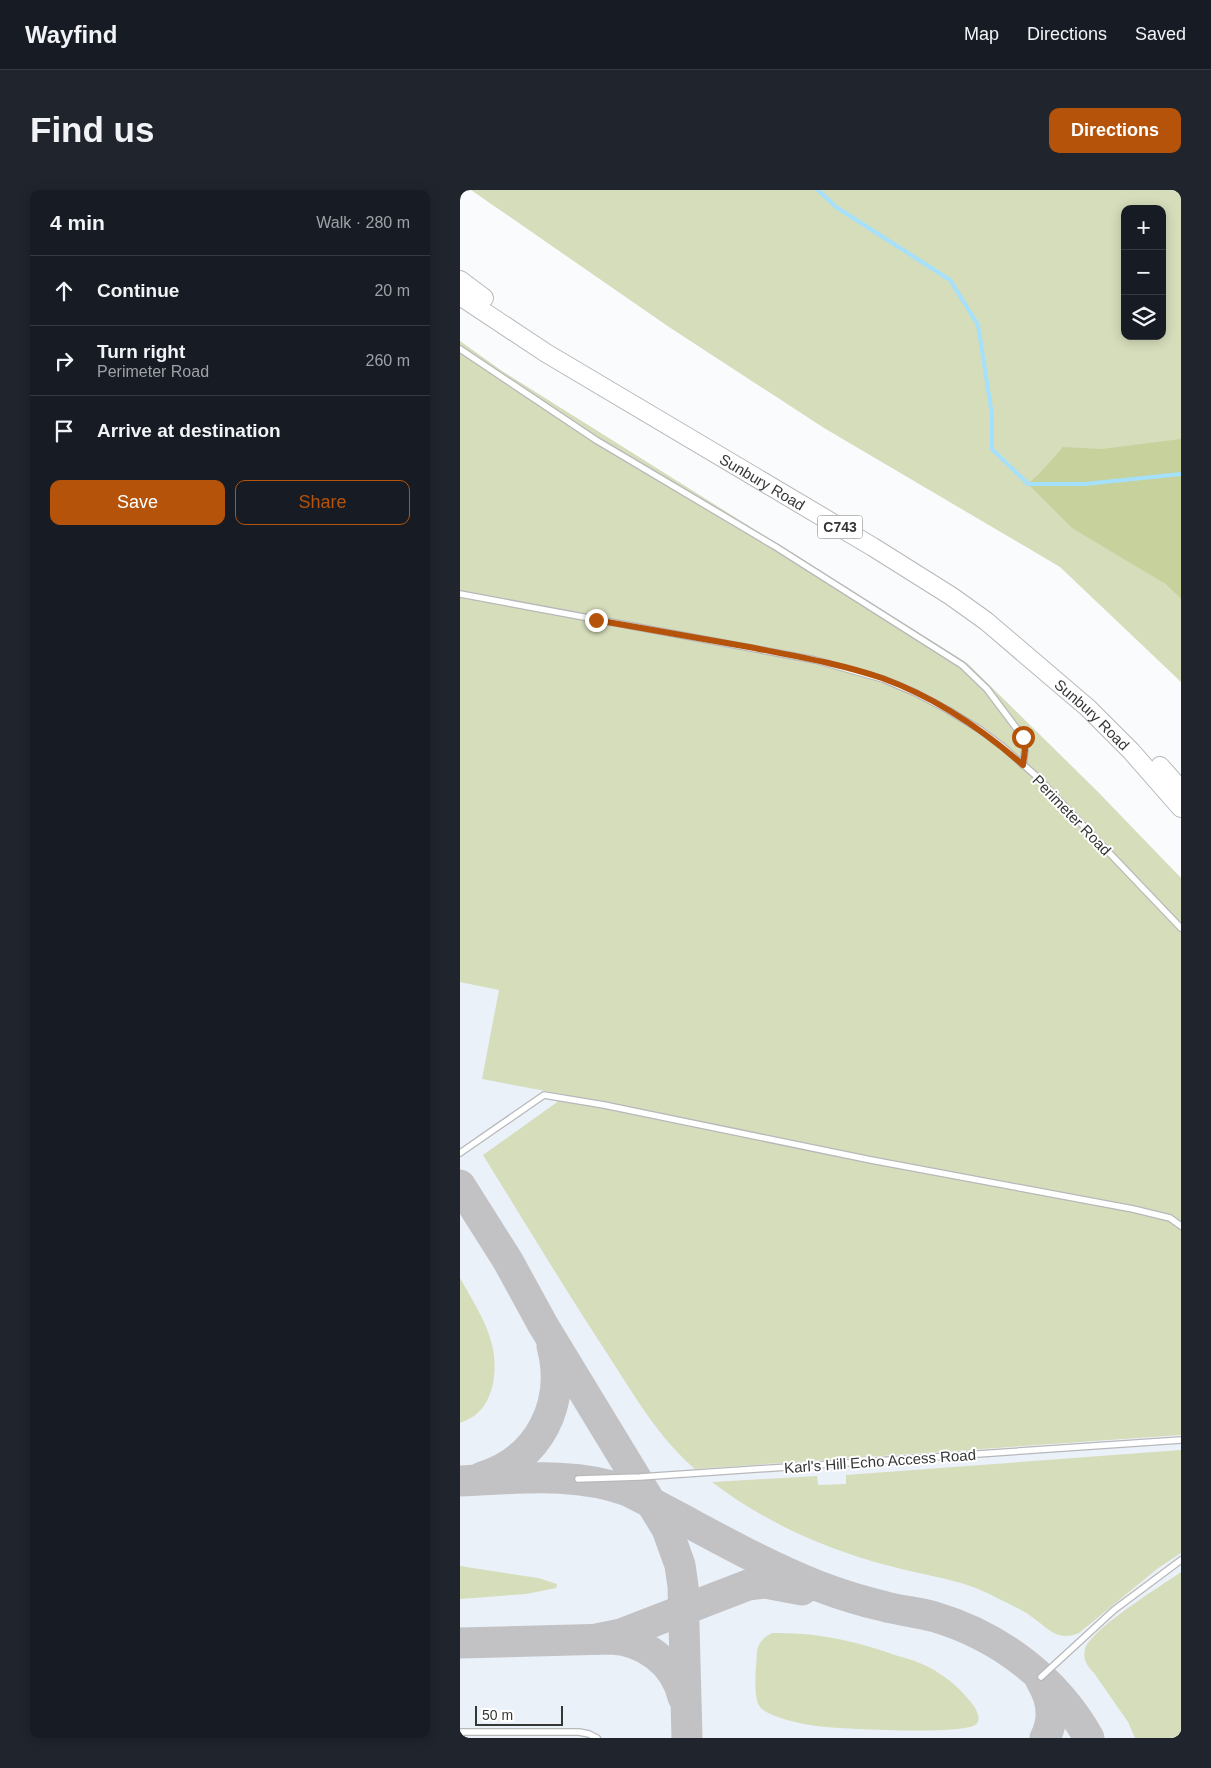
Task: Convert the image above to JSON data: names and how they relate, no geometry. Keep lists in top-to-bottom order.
{
  "streets": {
    "main road": ["Sunbury Road", "C743"],
    "lane": ["Perimeter Road", "Karl's Hill Echo Access Road"]
  },
  "scale_bar": "50 m",
  "page": {
    "header": "Wayfind",
    "nav": ["Map", "Directions", "Saved"],
    "buttons": [
      "Directions",
      ["Save", "Share"]
    ],
    "title": "Find us",
    "heading": ["4 min", "Walk · 280 m"],
    "map_buttons": ["+", "−"],
    "list": [
      ["Continue", "20 m"],
      ["Turn right", "Perimeter Road", "260 m"],
      "Arrive at destination"
    ],
    "scale": "50 m"
  }
}
